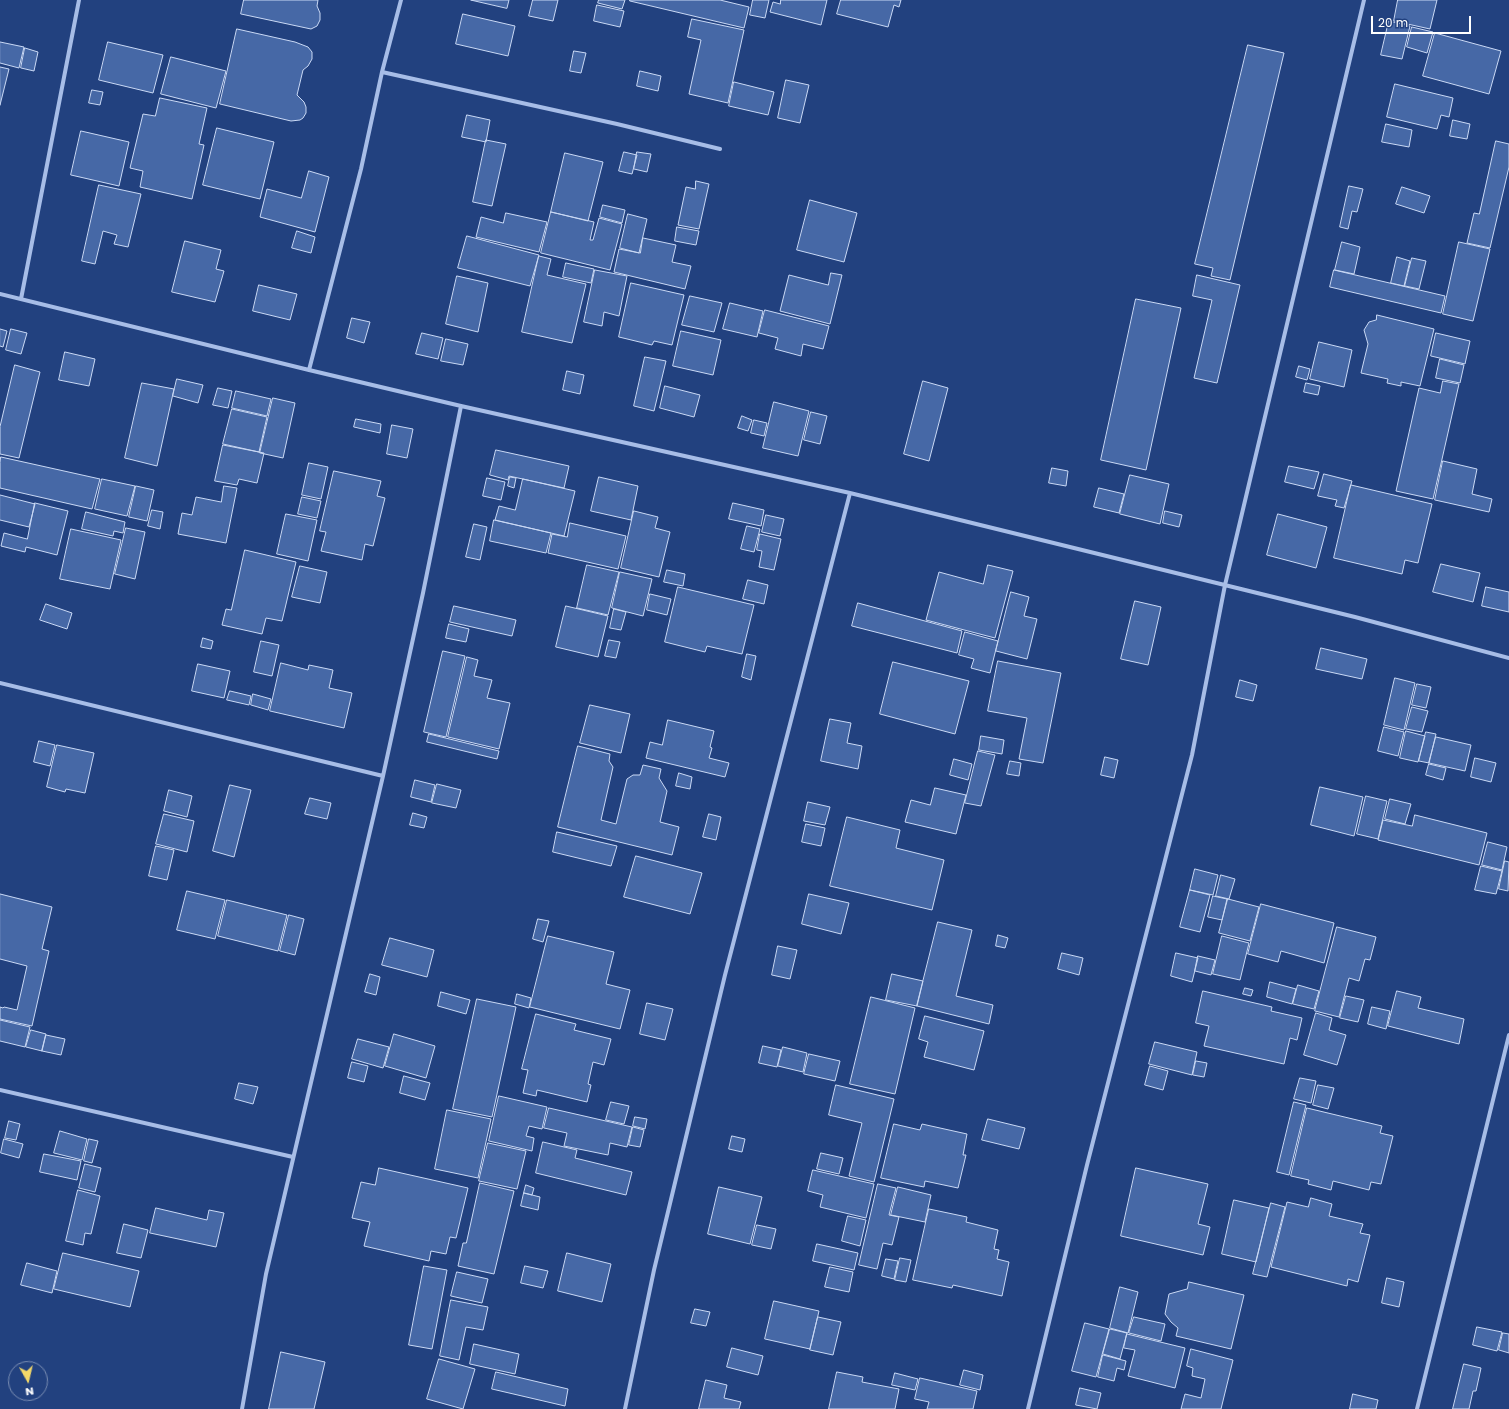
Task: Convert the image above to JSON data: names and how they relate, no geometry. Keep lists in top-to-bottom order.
{
  "scale_bar": "20 m",
  "north": "bottom"
}
